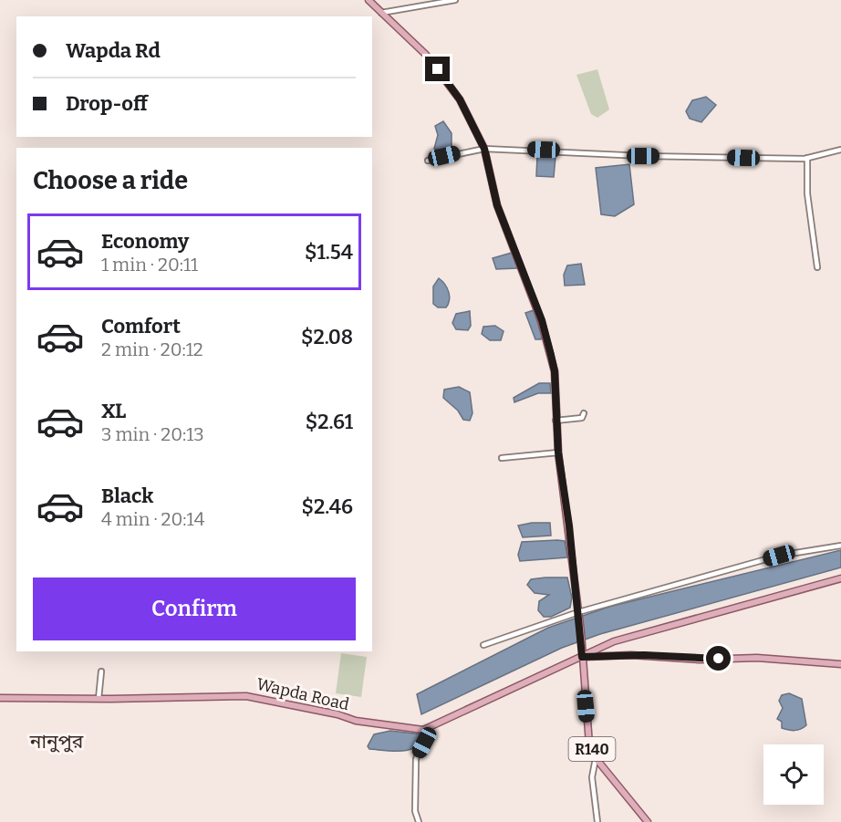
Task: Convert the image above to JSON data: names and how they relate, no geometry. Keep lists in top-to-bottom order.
{
  "streets": {
    "main road": ["Wapda Road", "R140"]
  },
  "districts": ["নানুপুর"],
  "page": {
    "banner": ["Wapda Rd", "Drop-off"],
    "heading": "Choose a ride",
    "list": [
      {
        "name": "Economy",
        "note": "1 min · 20:11",
        "value": "$1.54"
      },
      {
        "name": "Comfort",
        "note": "2 min · 20:12",
        "value": "$2.08"
      },
      {
        "name": "XL",
        "note": "3 min · 20:13",
        "value": "$2.61"
      },
      {
        "name": "Black",
        "note": "4 min · 20:14",
        "value": "$2.46"
      }
    ],
    "buttons": "Confirm"
  }
}
